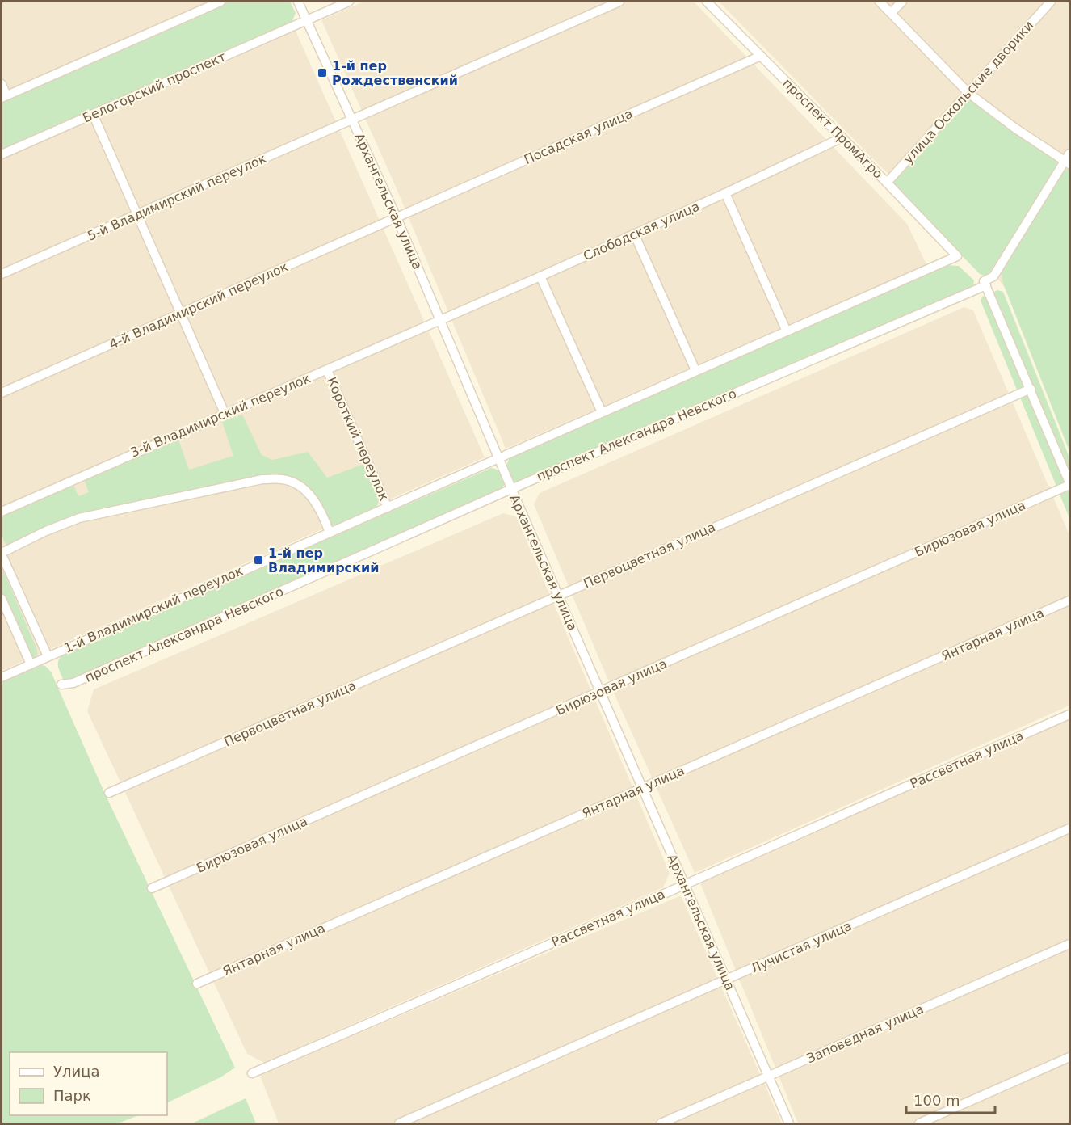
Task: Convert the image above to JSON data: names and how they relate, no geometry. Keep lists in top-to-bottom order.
{
  "streets": {
    "street": [
      "Белогорский проспект",
      "улица Оскольские дворики",
      "проспект ПромАгро",
      "Посадская улица",
      "5-й Владимирский переулок",
      "Архангельская улица",
      "Слободская улица",
      "4-й Владимирский переулок",
      "3-й Владимирский переулок",
      "проспект Александра Невского",
      "Короткий переулок",
      "Бирюзовая улица",
      "Первоцветная улица",
      "1-й Владимирский переулок",
      "Янтарная улица",
      "Рассветная улица",
      "Лучистая улица",
      "Заповедная улица"
    ]
  },
  "crossings": [
    ["Белогорский проспект", "Архангельская улица"],
    ["улица Оскольские дворики", "проспект ПромАгро"],
    ["проспект ПромАгро", "Посадская улица"],
    ["проспект ПромАгро", "Слободская улица"],
    ["Посадская улица", "Архангельская улица"],
    ["Посадская улица", "4-й Владимирский переулок"],
    ["5-й Владимирский переулок", "Архангельская улица"],
    ["Архангельская улица", "Слободская улица"],
    ["Архангельская улица", "4-й Владимирский переулок"],
    ["Архангельская улица", "3-й Владимирский переулок"],
    ["Архангельская улица", "проспект Александра Невского"],
    ["Архангельская улица", "Бирюзовая улица"],
    ["Архангельская улица", "Первоцветная улица"],
    ["Архангельская улица", "1-й Владимирский переулок"],
    ["Архангельская улица", "Янтарная улица"],
    ["Архангельская улица", "Рассветная улица"],
    ["Архангельская улица", "Лучистая улица"],
    ["Архангельская улица", "Заповедная улица"],
    ["Слободская улица", "3-й Владимирский переулок"],
    ["3-й Владимирский переулок", "Короткий переулок"],
    ["Короткий переулок", "1-й Владимирский переулок"]
  ],
  "places": {
    "transit": ["1-й пер Рождественский", "1-й пер Владимирский"]
  },
  "legend": ["Улица", "Парк"],
  "scale_bar": "100 m"
}
